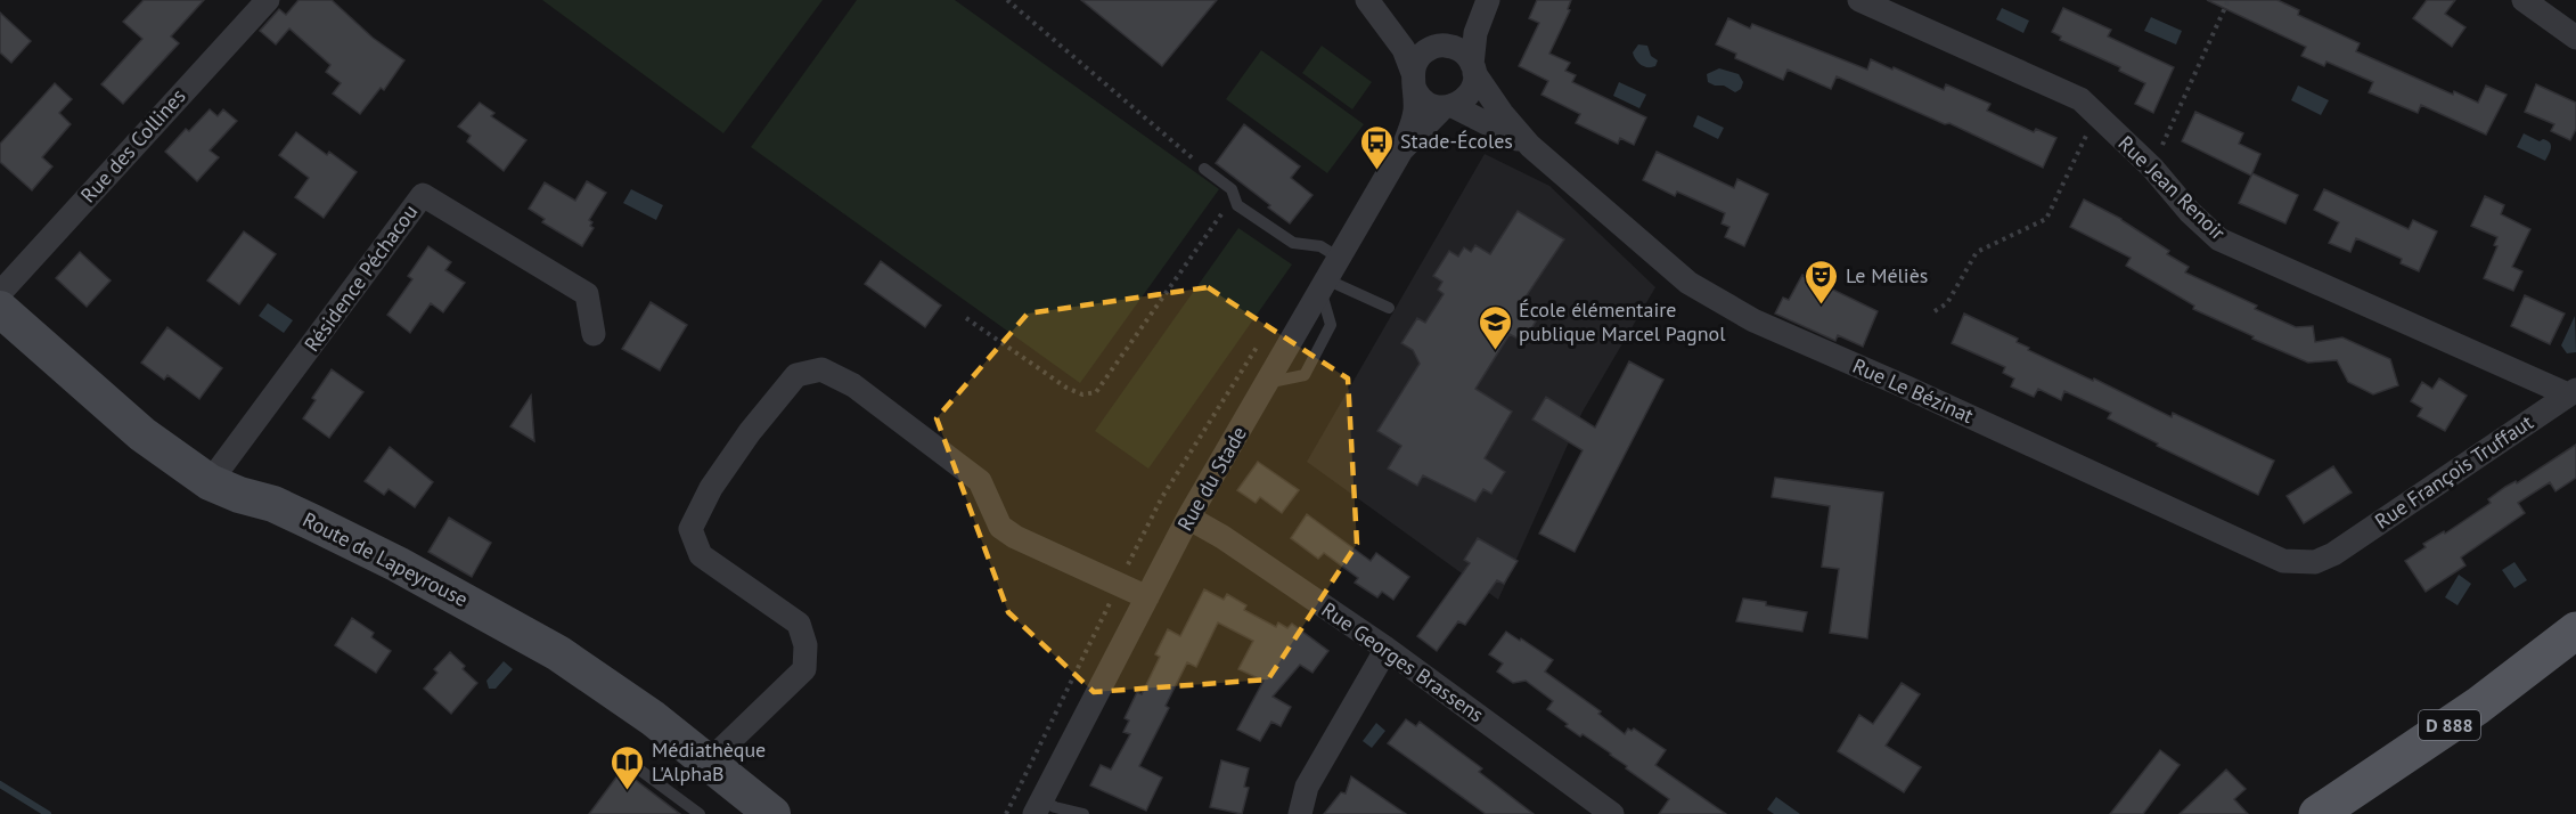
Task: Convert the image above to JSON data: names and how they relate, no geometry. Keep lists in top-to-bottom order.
{
  "streets": {
    "main road": ["D 888"],
    "street": [
      "Rue des Collines",
      "Rue Jean Renoir",
      "Résidence Péchacou",
      "Rue Le Bézinat",
      "Rue François Truffaut",
      "Rue du Stade",
      "Route de Lapeyrouse",
      "Rue Georges Brassens"
    ]
  },
  "crossings": [
    ["Rue Jean Renoir", "Rue François Truffaut"],
    ["Résidence Péchacou", "Route de Lapeyrouse"],
    ["Rue Le Bézinat", "Rue François Truffaut"],
    ["Rue Le Bézinat", "Rue du Stade"],
    ["Rue du Stade", "Rue Georges Brassens"]
  ],
  "places": {
    "bus stop": ["Stade-Écoles"],
    "theatre": ["Le Méliès"],
    "school or university": ["École élémentaire publique Marcel Pagnol"],
    "library": ["Médiathèque L'AlphaB"]
  }
}
